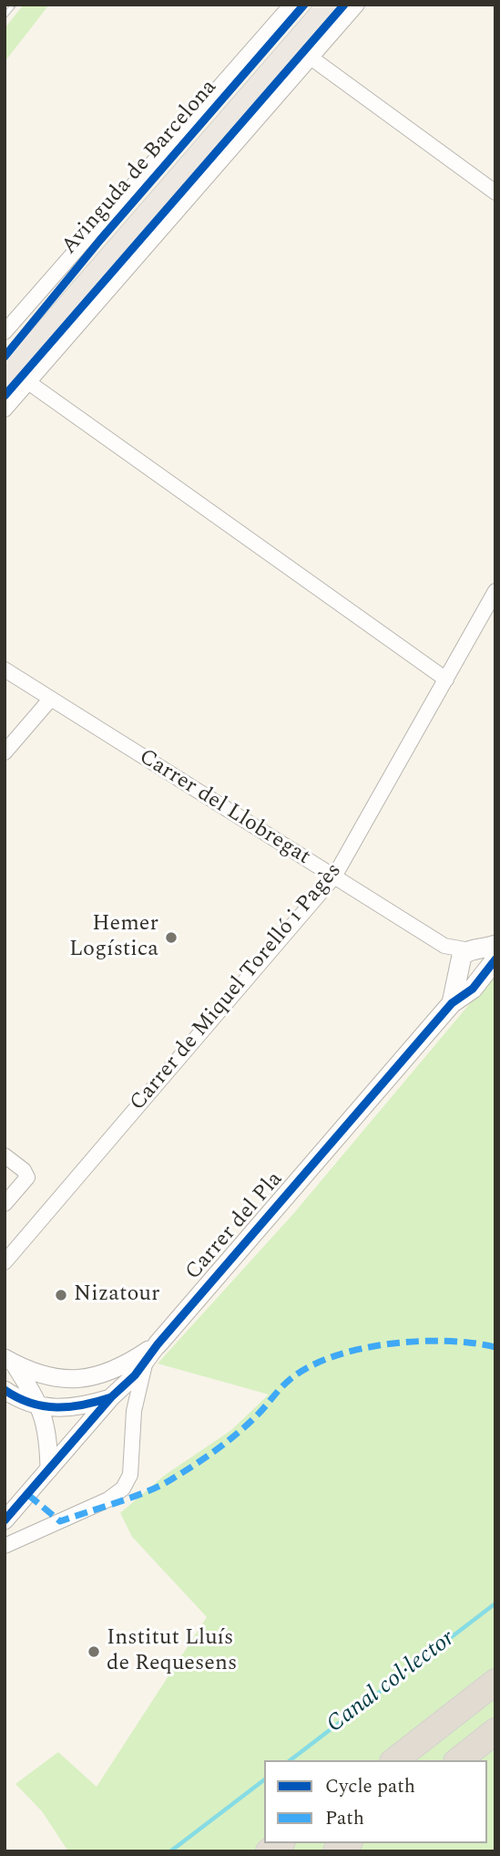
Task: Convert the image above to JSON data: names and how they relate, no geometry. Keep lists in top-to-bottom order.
{
  "streets": {
    "main road": ["Avinguda de Barcelona", "Carrer del Pla"],
    "street": ["Carrer del Llobregat", "Carrer de Miquel Torelló i Pagès"]
  },
  "crossings": [
    ["Carrer del Llobregat", "Carrer de Miquel Torelló i Pagès"],
    ["Carrer del Llobregat", "Carrer del Pla"]
  ],
  "water": ["Canal col·lector"],
  "places": ["Hemer Logística", "Nizatour", "Institut Lluís de Requesens"],
  "legend": ["Cycle path", "Path"]
}
